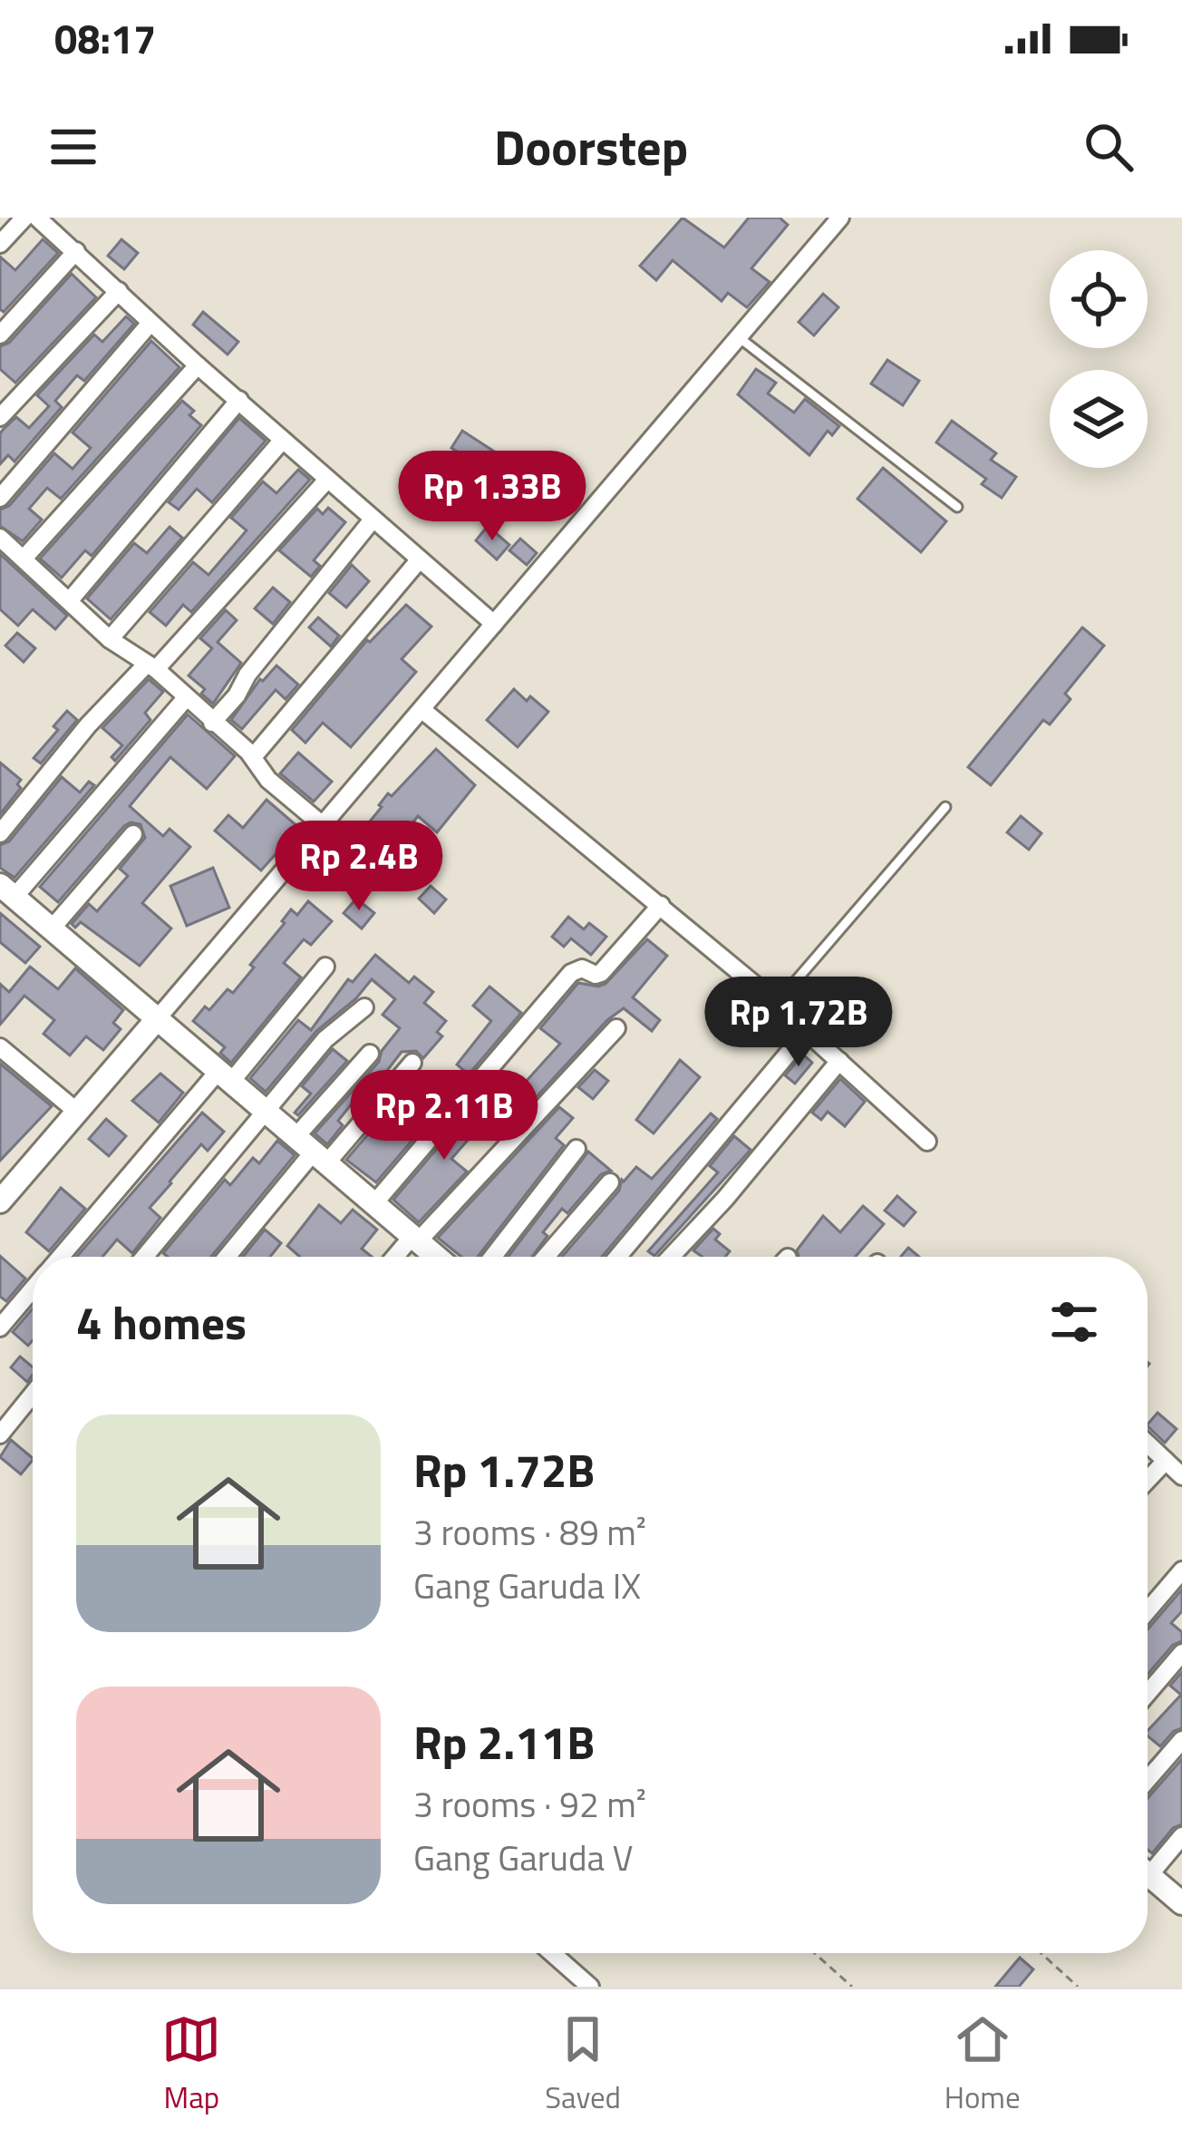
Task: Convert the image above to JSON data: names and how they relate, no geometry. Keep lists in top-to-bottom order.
{
  "page": {
    "status": "08:17",
    "header": "Doorstep",
    "price": [
      "Rp 1.33B",
      "Rp 2.4B",
      "Rp 1.72B",
      "Rp 2.11B"
    ],
    "heading": "4 homes",
    "list": [
      {
        "name": "Rp 1.72B",
        "note": "3 rooms · 89 m² · Gang Garuda IX"
      },
      {
        "name": "Rp 2.11B",
        "note": "3 rooms · 92 m² · Gang Garuda V"
      }
    ],
    "tabs": ["Map", "Saved", "Home"]
  }
}
